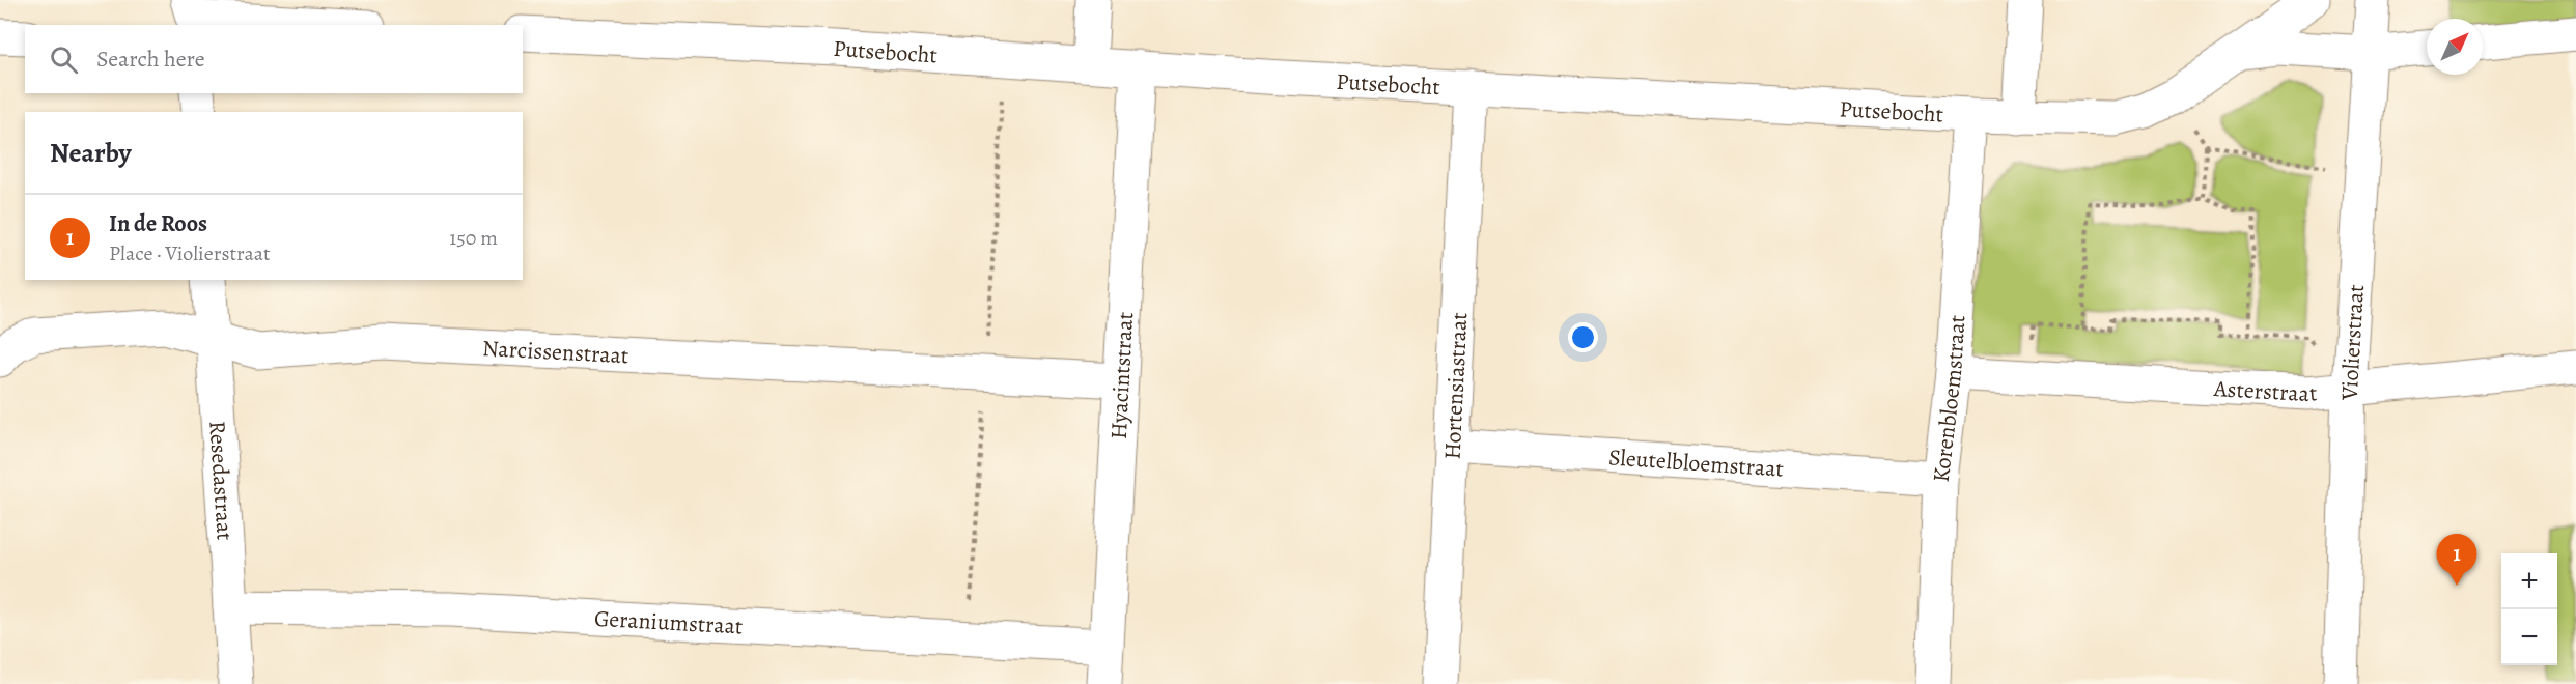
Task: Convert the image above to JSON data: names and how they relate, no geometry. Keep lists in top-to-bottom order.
{
  "streets": {
    "street": [
      "Putsebocht",
      "Violierstraat",
      "Narcissenstraat",
      "Hyacintstraat",
      "Hortensiastraat",
      "Asterstraat",
      "Korenbloemstraat",
      "Sleutelbloemstraat",
      "Resedastraat",
      "Geraniumstraat"
    ]
  },
  "crossings": [
    ["Putsebocht", "Violierstraat"],
    ["Putsebocht", "Hyacintstraat"],
    ["Putsebocht", "Hortensiastraat"],
    ["Putsebocht", "Korenbloemstraat"],
    ["Violierstraat", "Asterstraat"],
    ["Narcissenstraat", "Hyacintstraat"],
    ["Narcissenstraat", "Resedastraat"],
    ["Hyacintstraat", "Geraniumstraat"],
    ["Hortensiastraat", "Sleutelbloemstraat"],
    ["Asterstraat", "Korenbloemstraat"],
    ["Korenbloemstraat", "Sleutelbloemstraat"],
    ["Resedastraat", "Geraniumstraat"]
  ],
  "north": "top right",
  "page": {
    "search": "Search here",
    "heading": "Nearby",
    "list": [
      {
        "mark": "1",
        "name": "In de Roos",
        "note": "Place · Violierstraat",
        "value": "150 m"
      }
    ],
    "pins": "1",
    "map_buttons": ["+", "−"]
  }
}
